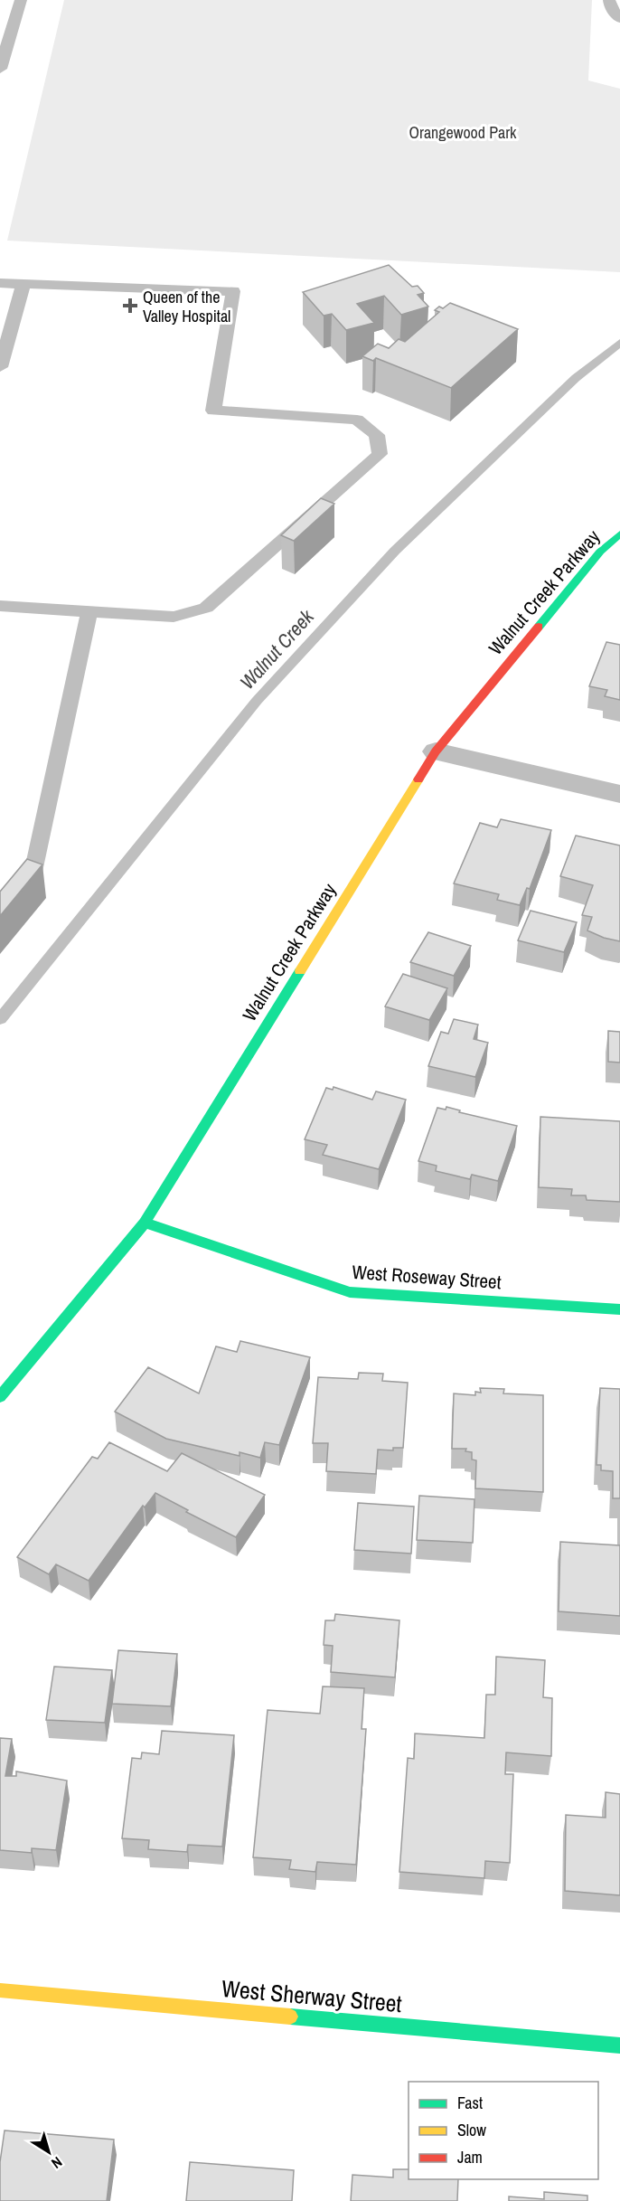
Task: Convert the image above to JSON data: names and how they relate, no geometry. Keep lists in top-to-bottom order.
{
  "streets": {
    "street": ["Walnut Creek Parkway", "West Roseway Street", "West Sherway Street"]
  },
  "crossings": [
    ["Walnut Creek Parkway", "West Roseway Street"]
  ],
  "water": ["Walnut Creek"],
  "parks": ["Orangewood Park"],
  "places": {
    "health": ["Queen of the Valley Hospital"]
  },
  "legend": ["Fast", "Slow", "Jam"],
  "north": "bottom right"
}
